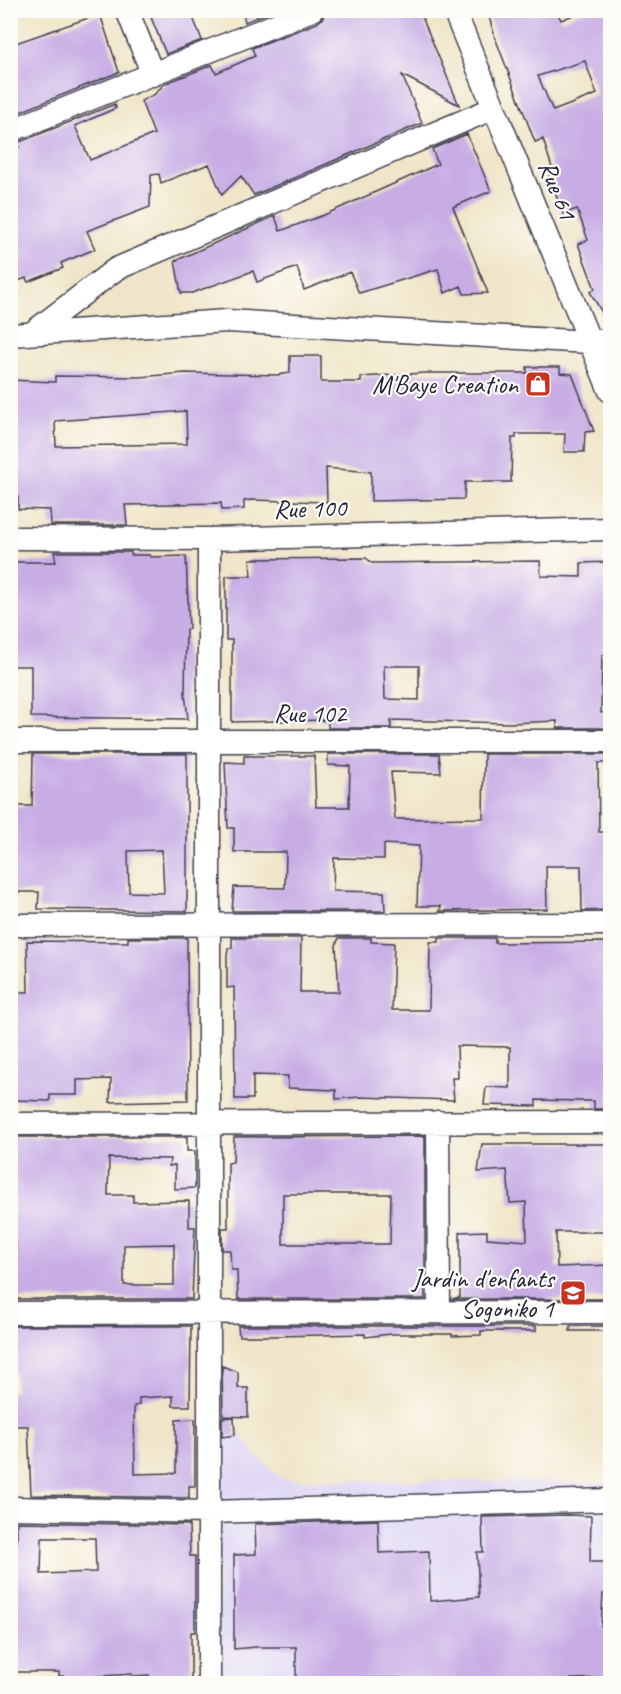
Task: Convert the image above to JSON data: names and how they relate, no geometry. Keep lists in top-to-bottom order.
{
  "streets": {
    "street": ["Rue 61", "Rue 100", "Rue 102"]
  },
  "places": {
    "shop": ["M'Baye Creation"],
    "school or university": ["Jardin d'enfants Sogoniko 1"]
  }
}
